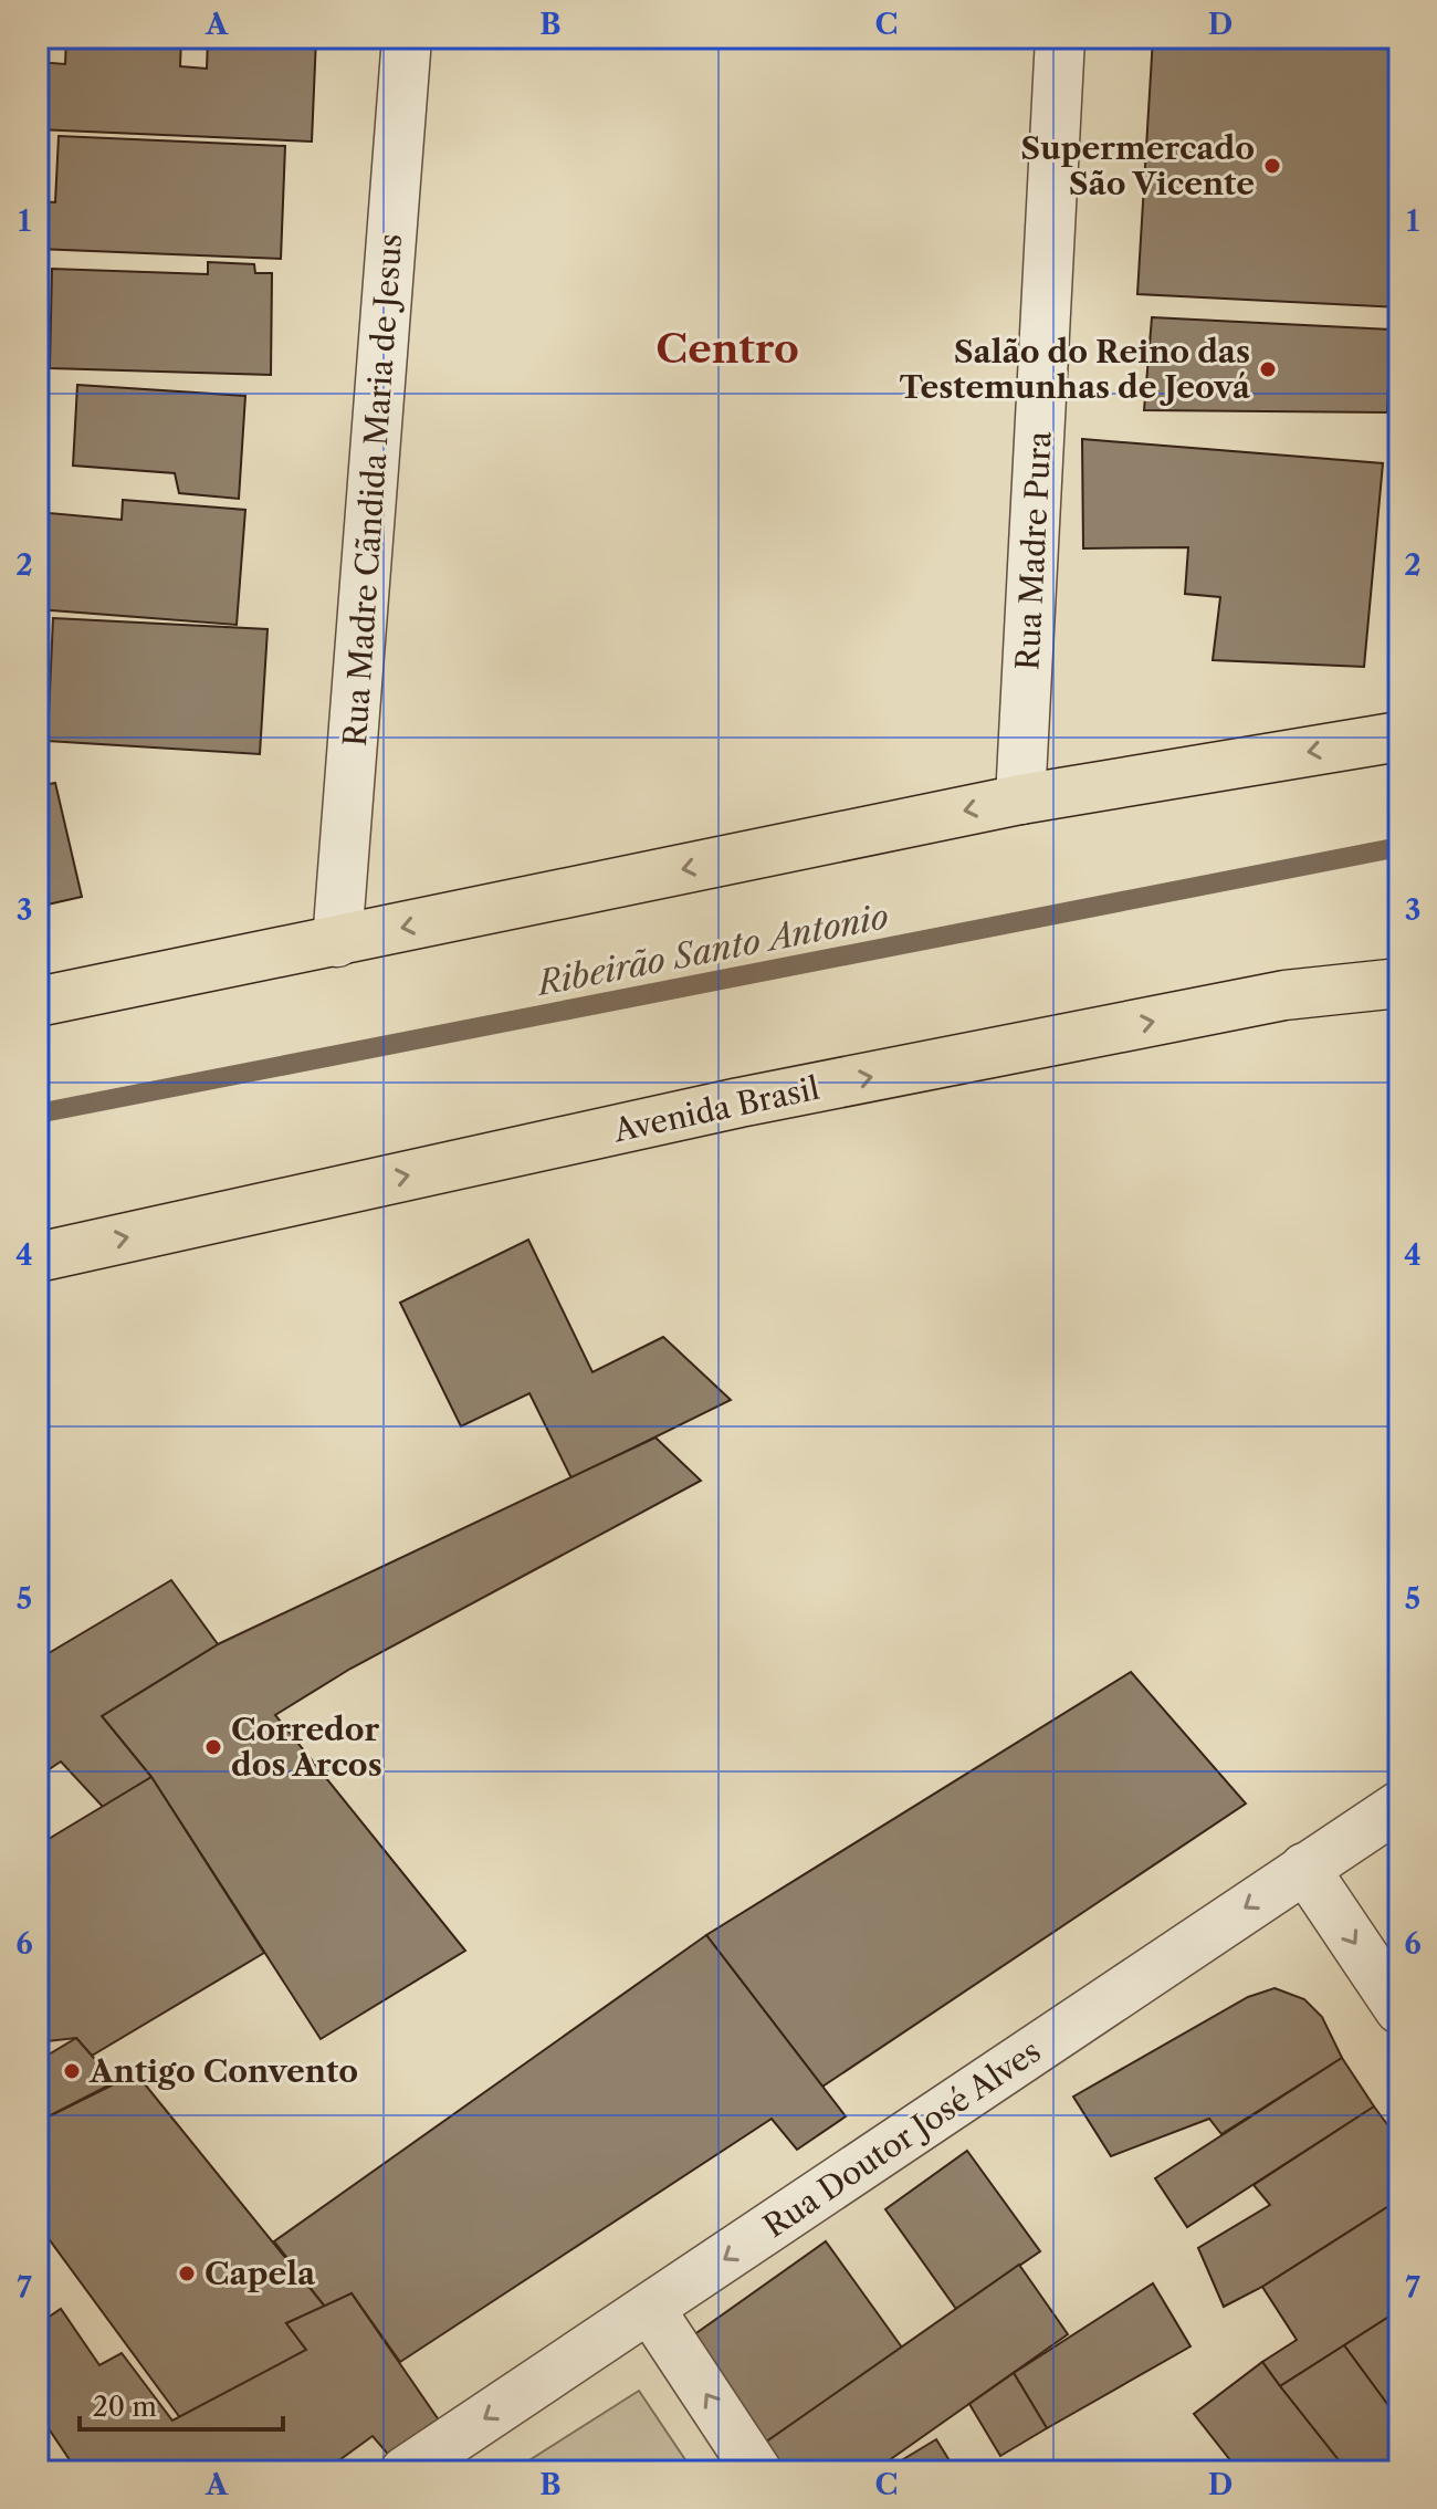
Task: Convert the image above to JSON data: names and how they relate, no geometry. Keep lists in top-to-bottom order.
{
  "streets": {
    "main road": ["Avenida Brasil"],
    "street": ["Rua Madre Cãndida Maria de Jesus", "Rua Madre Pura", "Rua Doutor José Alves"]
  },
  "one_way": ["Rua Doutor José Alves"],
  "districts": ["Centro"],
  "water": ["Ribeirão Santo Antonio"],
  "places": [
    "Supermercado São Vicente",
    "Salão do Reino das Testemunhas de Jeová",
    "Corredor dos Arcos",
    "Antigo Convento",
    "Capela"
  ],
  "scale_bar": "20 m",
  "grid": {
    "columns": [
      "A",
      "B",
      "C",
      "D"
    ],
    "rows": [
      "1",
      "2",
      "3",
      "4",
      "5",
      "6",
      "7"
    ]
  }
}
